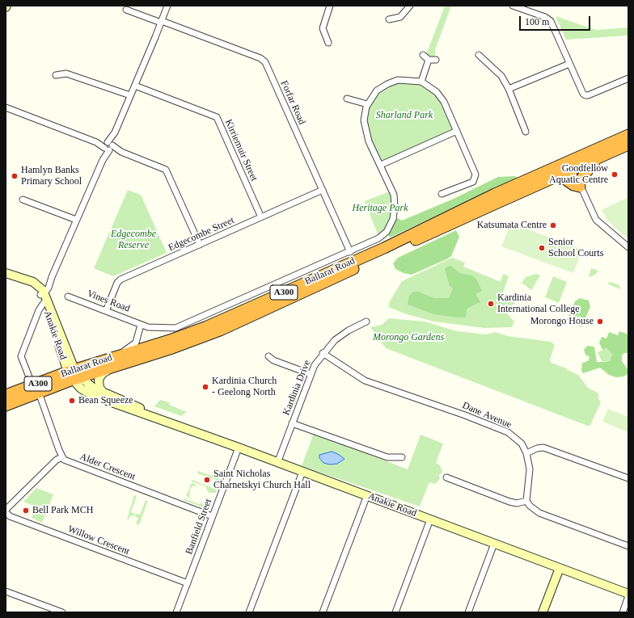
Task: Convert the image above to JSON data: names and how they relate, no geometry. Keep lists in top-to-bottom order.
{
  "streets": {
    "highway": ["Ballarat Road", "A300"],
    "main road": ["Anakie Road"],
    "street": [
      "Forfar Road",
      "Kirriemuir Street",
      "Edgecombe Street",
      "Vines Road",
      "Kardinia Drive",
      "Dane Avenue",
      "Alder Crescent",
      "Banfield Street",
      "Willow Crescent"
    ]
  },
  "crossings": [
    ["Forfar Road", "Edgecombe Street"],
    ["Forfar Road", "Ballarat Road"],
    ["Kirriemuir Street", "Edgecombe Street"],
    ["Edgecombe Street", "Vines Road"],
    ["Ballarat Road", "Vines Road"],
    ["Ballarat Road", "Anakie Road"],
    ["Anakie Road", "Kardinia Drive"],
    ["Anakie Road", "Banfield Street"],
    ["Kardinia Drive", "Dane Avenue"],
    ["Alder Crescent", "Banfield Street"],
    ["Banfield Street", "Willow Crescent"]
  ],
  "parks": [
    "Sharland Park",
    "Heritage Park",
    "Edgecombe Reserve",
    "Morongo Gardens"
  ],
  "places": [
    "Goodfellow Aquatic Centre",
    "Hamlyn Banks Primary School",
    "Katsumata Centre",
    "Senior School Courts",
    "Kardinia International College",
    "Morongo House",
    "Kardinia Church - Geelong North",
    "Bean Squeeze",
    "Saint Nicholas Charnetskyi Church Hall",
    "Bell Park MCH"
  ],
  "scale_bar": "100 m"
}
